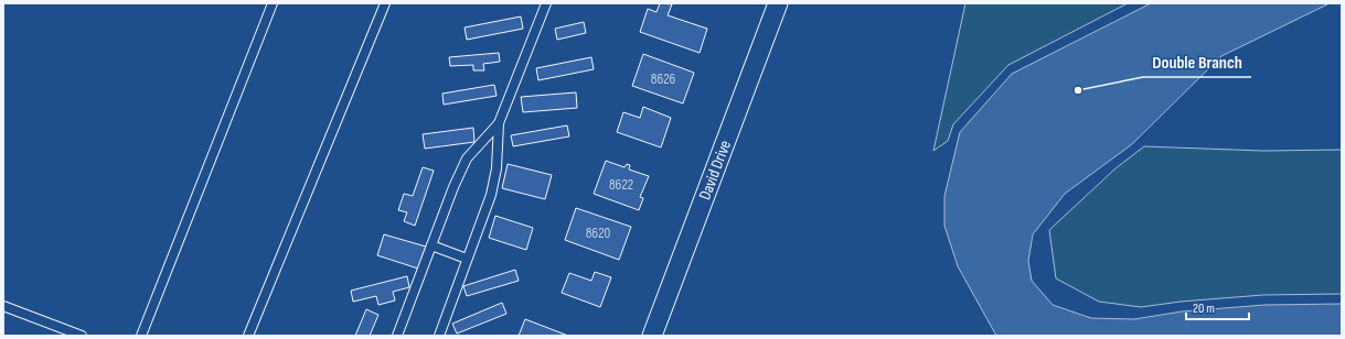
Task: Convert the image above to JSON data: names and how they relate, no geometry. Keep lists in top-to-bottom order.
{
  "streets": {
    "street": ["David Drive"]
  },
  "places": ["Double Branch"],
  "house_numbers": ["8626", "8622", "8620"],
  "scale_bar": "20 m"
}
